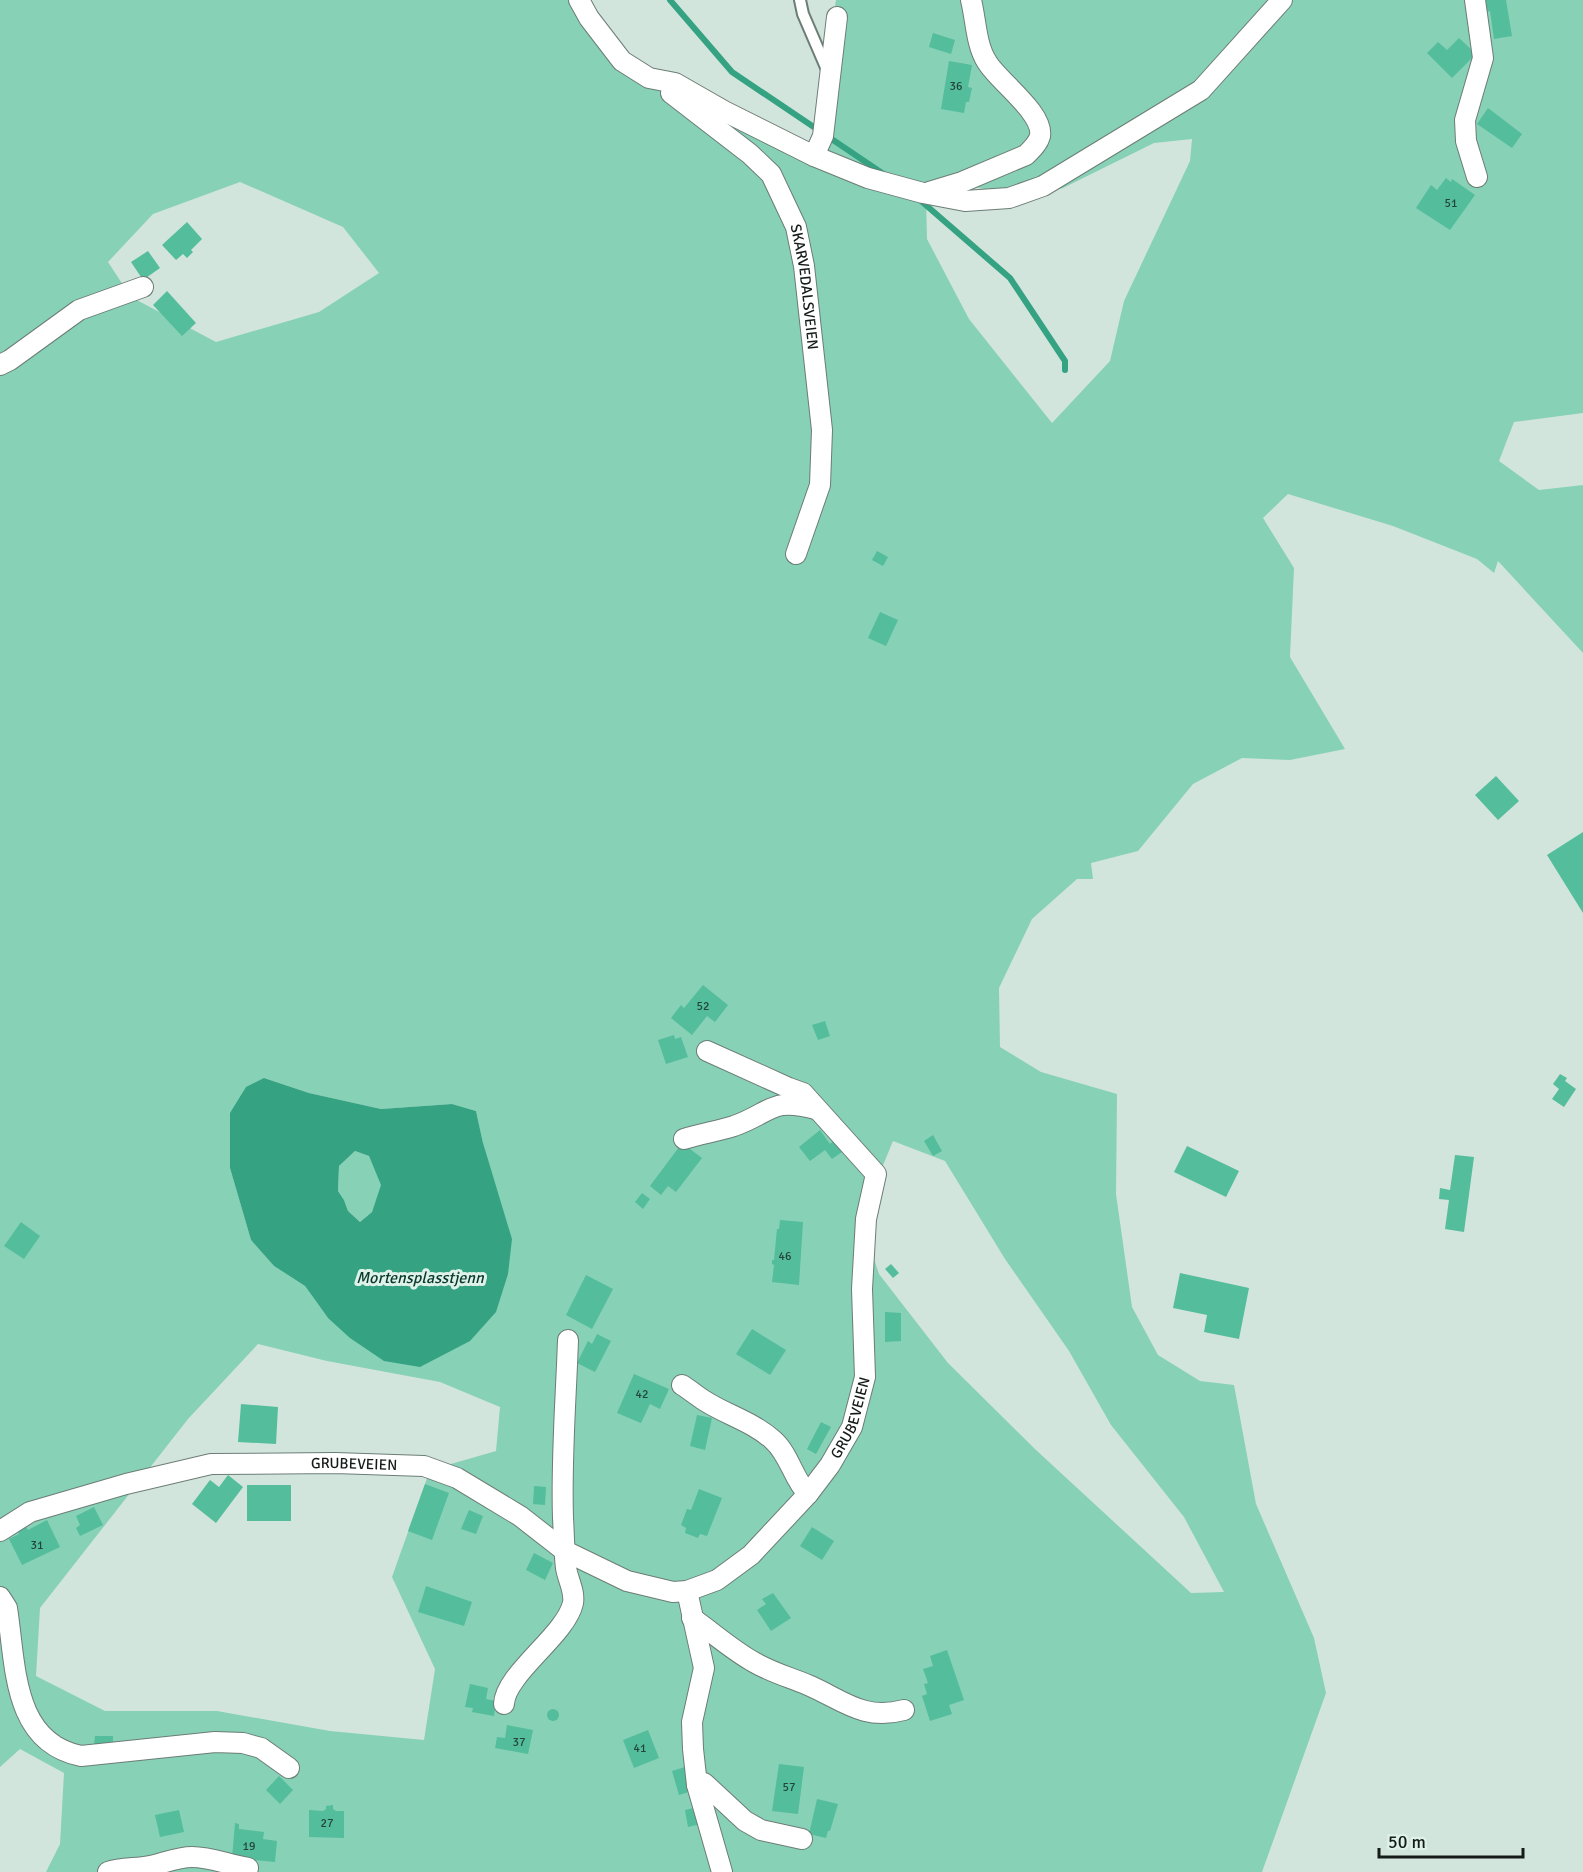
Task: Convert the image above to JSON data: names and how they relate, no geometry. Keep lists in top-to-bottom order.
{
  "streets": {
    "street": ["SKARVEDALSVEIEN", "GRUBEVEIEN"]
  },
  "water": ["Mortensplasstjenn"],
  "house_numbers": [
    "36",
    "51",
    "52",
    "46",
    "42",
    "31",
    "37",
    "41",
    "57",
    "27",
    "19"
  ],
  "scale_bar": "50 m"
}
